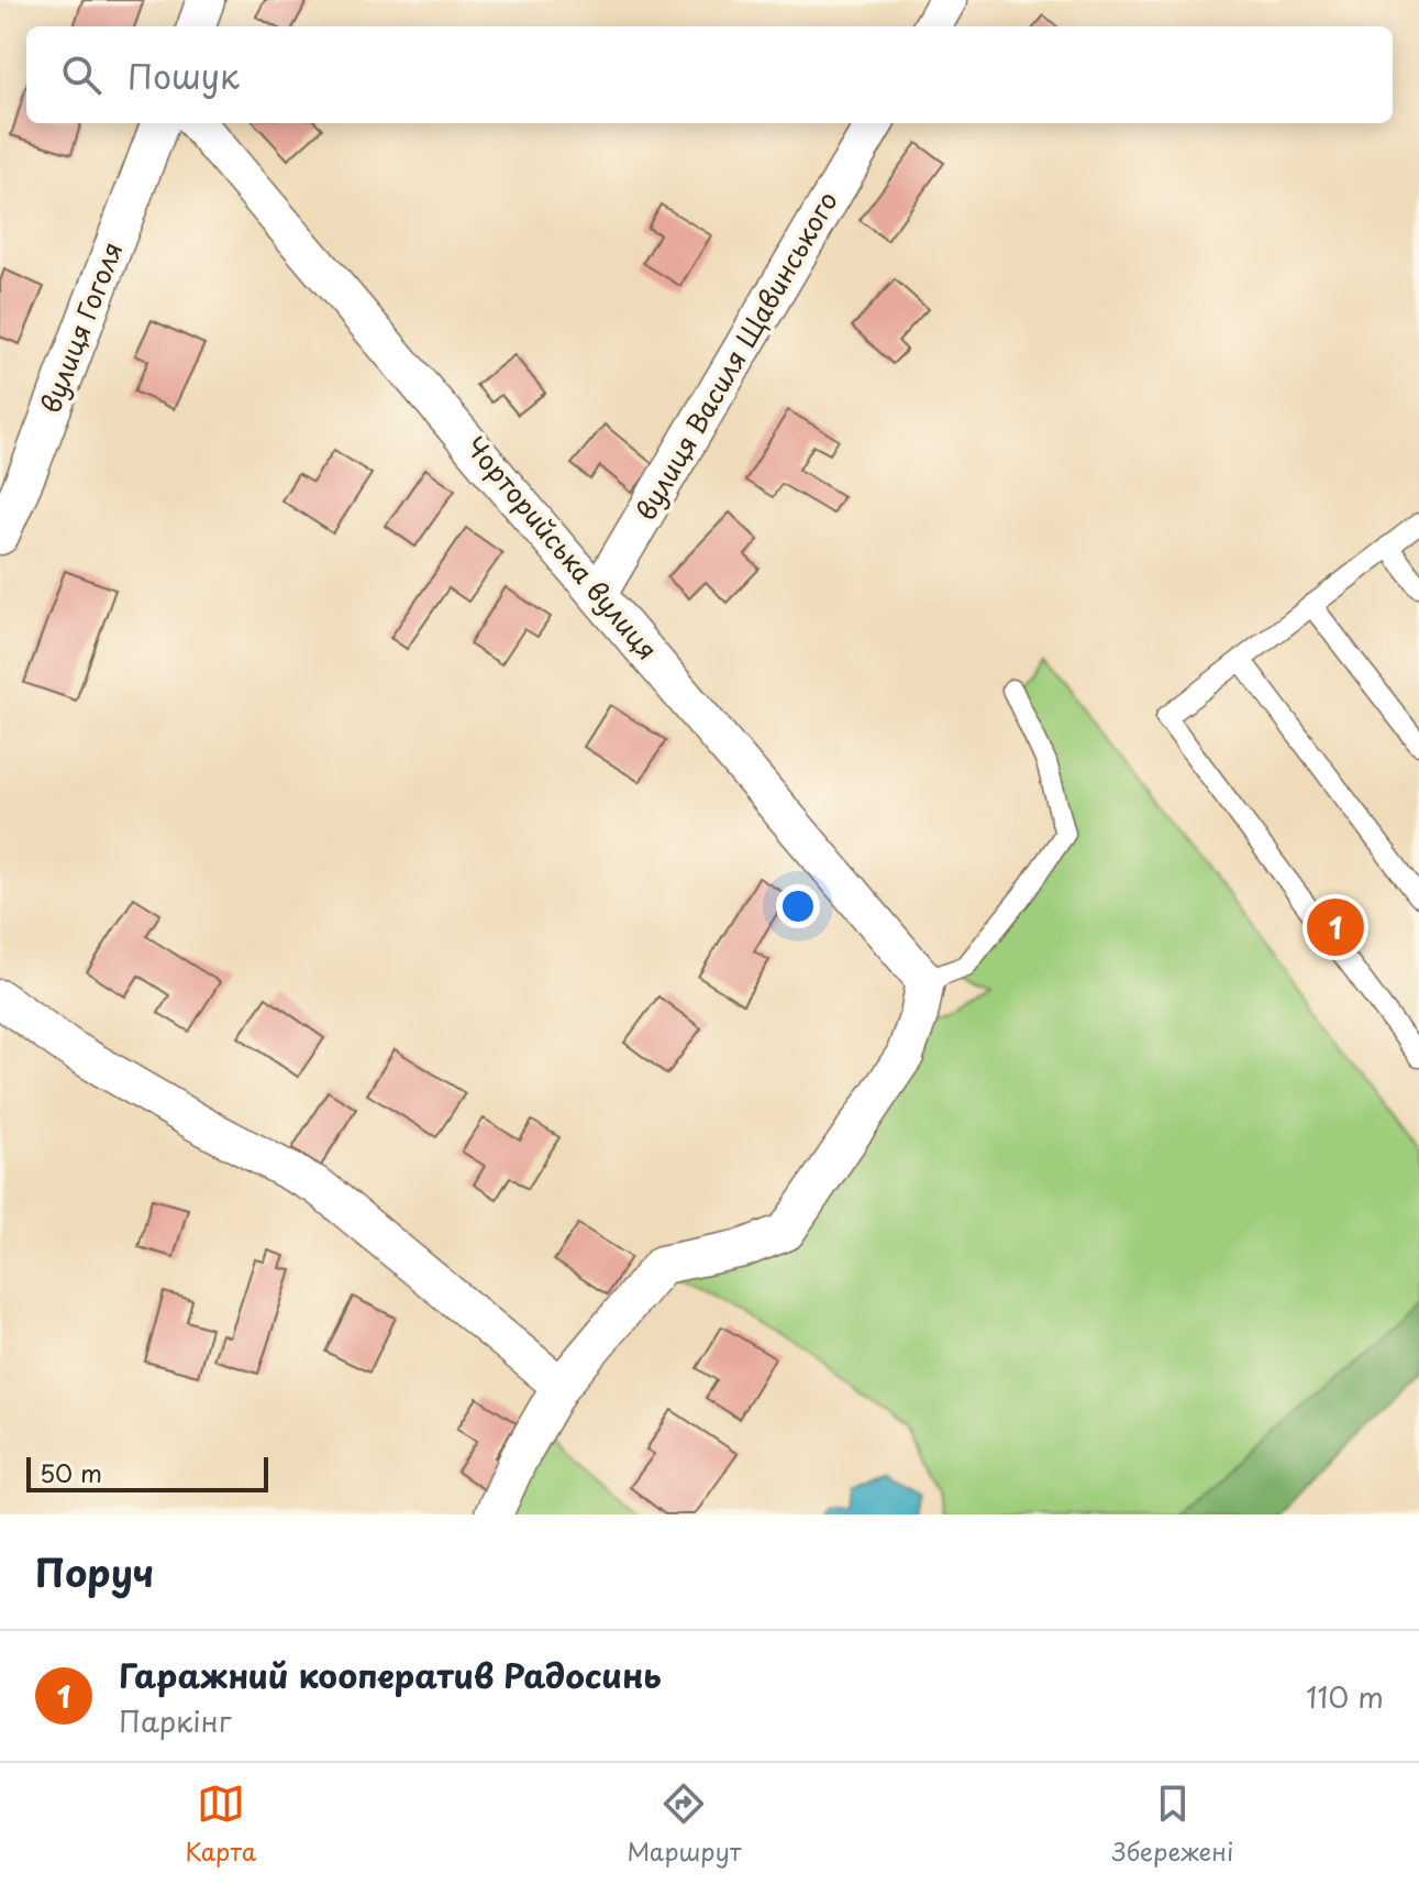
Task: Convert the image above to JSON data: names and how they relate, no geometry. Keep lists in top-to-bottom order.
{
  "streets": {
    "street": ["вулиця Гоголя", "вулиця Василя Щавинського", "Чорторийська вулиця"]
  },
  "crossings": [
    ["вулиця Василя Щавинського", "Чорторийська вулиця"]
  ],
  "scale_bar": "50 m",
  "page": {
    "search": "Пошук",
    "pins": "1",
    "scale": "50 m",
    "heading": "Поруч",
    "list": [
      {
        "mark": "1",
        "name": "Гаражний кооператив Радосинь",
        "note": "Паркінг",
        "value": "110 m"
      }
    ],
    "nav": ["Карта", "Маршрут", "Збережені"]
  }
}
